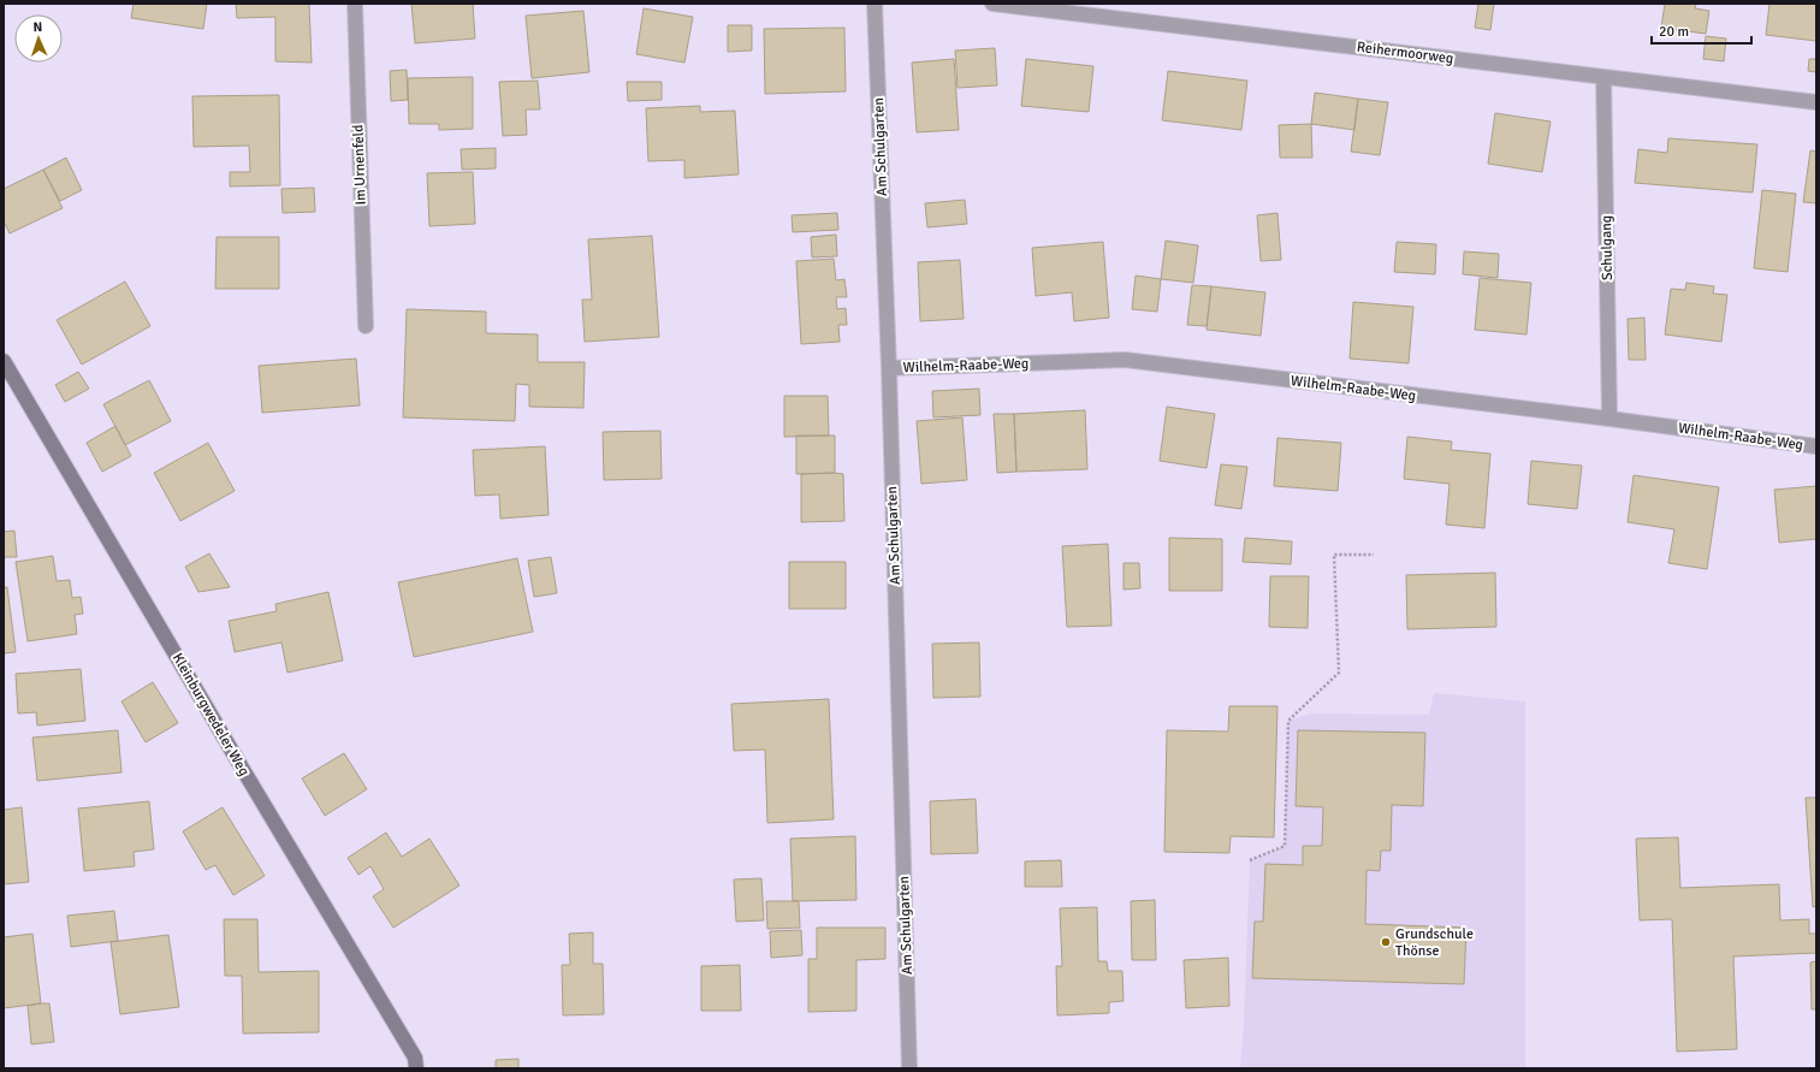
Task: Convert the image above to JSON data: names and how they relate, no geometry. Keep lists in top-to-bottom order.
{
  "streets": {
    "street": [
      "Reihermoorweg",
      "Am Schulgarten",
      "Im Urnenfeld",
      "Schulgang",
      "Wilhelm-Raabe-Weg",
      "Kleinburgwedeler Weg"
    ]
  },
  "crossings": [
    ["Reihermoorweg", "Schulgang"],
    ["Am Schulgarten", "Wilhelm-Raabe-Weg"],
    ["Schulgang", "Wilhelm-Raabe-Weg"]
  ],
  "places": ["Grundschule Thönse"],
  "scale_bar": "20 m",
  "north": "top"
}
